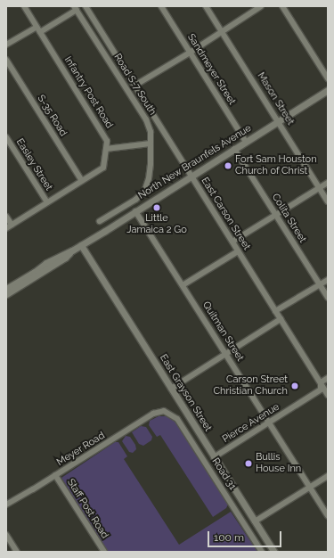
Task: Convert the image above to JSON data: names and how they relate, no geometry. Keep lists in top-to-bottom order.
{
  "streets": {
    "street": [
      "Sandmeyer Street",
      "Road S-7 South",
      "Infantry Post Road",
      "Mason Street",
      "S-35 Road",
      "North New Braunfels Avenue",
      "Easley Street",
      "East Carson Street",
      "Colita Street",
      "Quitman Street",
      "East Grayson Street",
      "Pierce Avenue",
      "Meyer Road",
      "Road 31",
      "Staff Post Road"
    ]
  },
  "crossings": [
    ["Sandmeyer Street", "North New Braunfels Avenue"],
    ["Infantry Post Road", "S-35 Road"],
    ["Infantry Post Road", "Easley Street"],
    ["Mason Street", "North New Braunfels Avenue"],
    ["North New Braunfels Avenue", "East Carson Street"],
    ["North New Braunfels Avenue", "Colita Street"],
    ["North New Braunfels Avenue", "Quitman Street"],
    ["North New Braunfels Avenue", "East Grayson Street"],
    ["East Carson Street", "Pierce Avenue"],
    ["Quitman Street", "Pierce Avenue"],
    ["East Grayson Street", "Pierce Avenue"],
    ["Meyer Road", "Road 31"],
    ["Meyer Road", "Staff Post Road"]
  ],
  "places": [
    "Fort Sam Houston Church of Christ",
    "Little Jamaica 2 Go",
    "Carson Street Christian Church",
    "Bullis House Inn"
  ],
  "scale_bar": "100 m"
}
